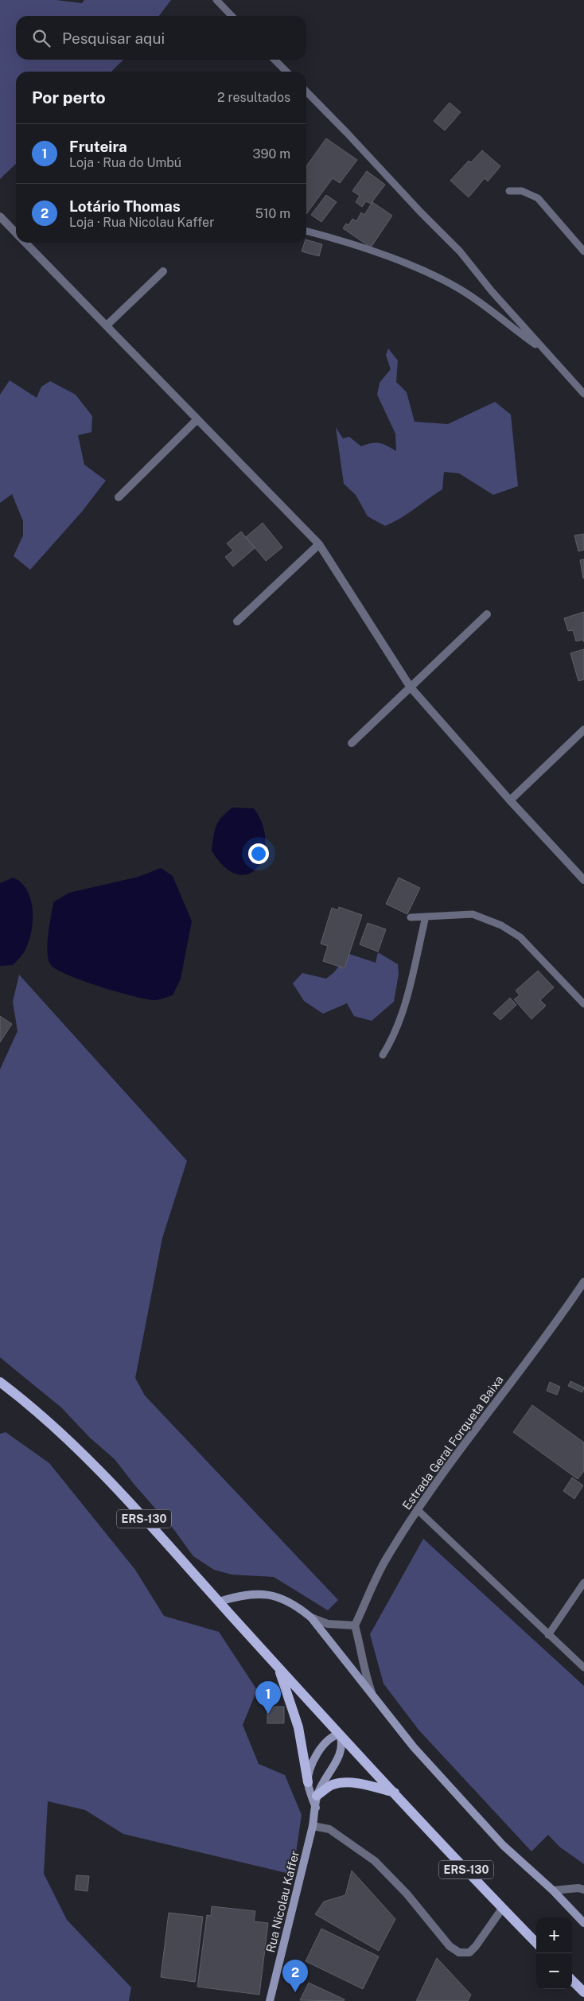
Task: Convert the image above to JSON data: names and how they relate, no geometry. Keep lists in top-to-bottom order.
{
  "streets": {
    "main road": ["ERS-130", "Rua Nicolau Kaffer"],
    "street": ["Estrada Geral Forqueta Baixa"]
  },
  "page": {
    "search": "Pesquisar aqui",
    "heading": ["Por perto", "2 resultados"],
    "list": [
      {
        "mark": "1",
        "name": "Fruteira",
        "note": "Loja · Rua do Umbú",
        "value": "390 m"
      },
      {
        "mark": "2",
        "name": "Lotário Thomas",
        "note": "Loja · Rua Nicolau Kaffer",
        "value": "510 m"
      }
    ],
    "pins": ["1", "2"],
    "map_buttons": ["+", "−"]
  }
}
